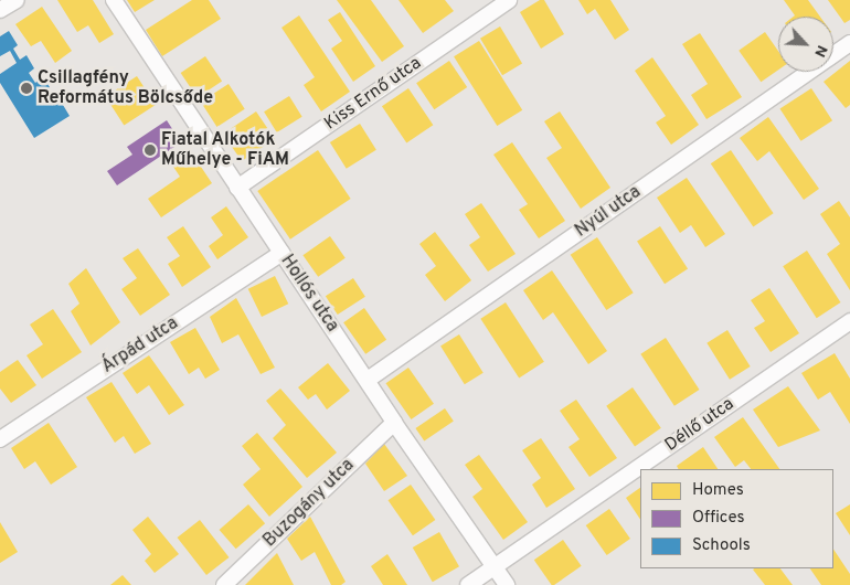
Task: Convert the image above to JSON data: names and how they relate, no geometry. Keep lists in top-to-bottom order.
{
  "streets": {
    "street": [
      "Kiss Ernő utca",
      "Nyúl utca",
      "Hollós utca",
      "Árpád utca",
      "Déllő utca",
      "Buzogány utca"
    ]
  },
  "crossings": [
    ["Kiss Ernő utca", "Hollós utca"],
    ["Nyúl utca", "Hollós utca"],
    ["Hollós utca", "Árpád utca"],
    ["Hollós utca", "Déllő utca"],
    ["Hollós utca", "Buzogány utca"]
  ],
  "places": ["Csillagfény Református Bölcsőde", "Fiatal Alkotók Műhelye - FiAM"],
  "legend": ["Homes", "Offices", "Schools"],
  "north": "bottom right"
}
